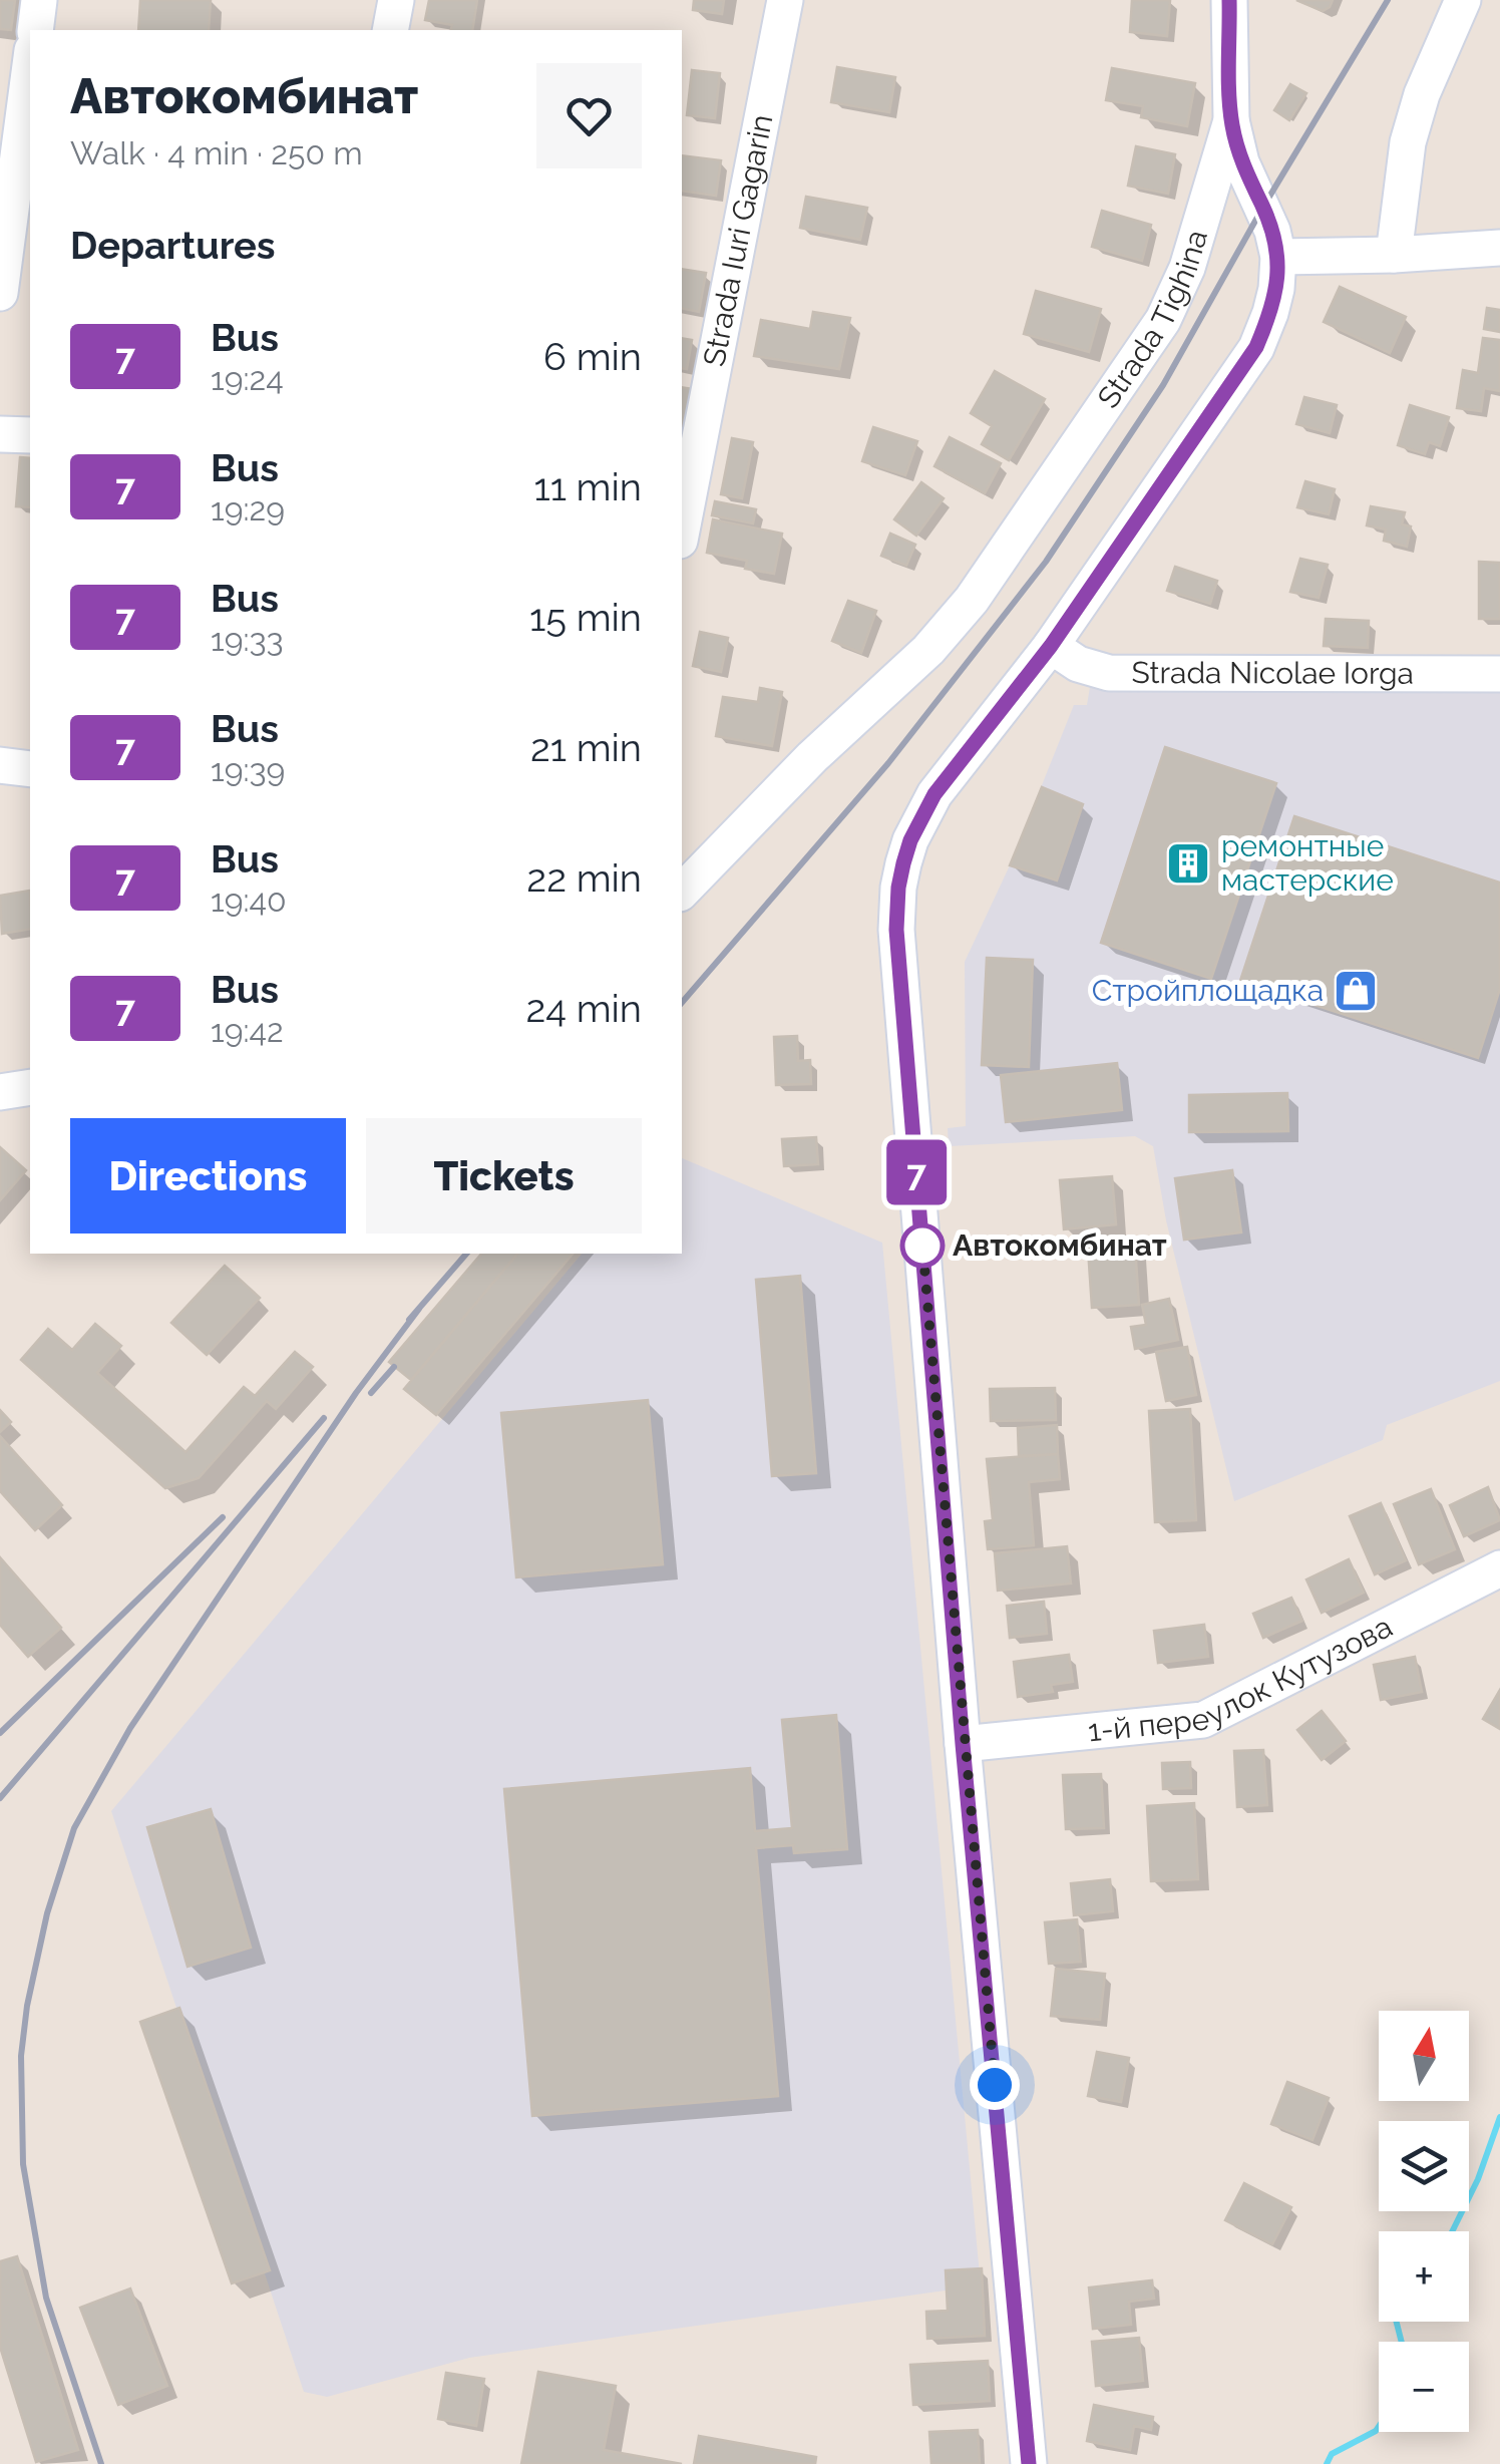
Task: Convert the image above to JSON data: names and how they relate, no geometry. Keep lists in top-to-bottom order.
{
  "streets": {
    "street": [
      "Strada Iuri Gagarin",
      "Strada Tighina",
      "Strada Nicolae Iorga",
      "1-й переулок Кутузова"
    ]
  },
  "places": {
    "building": ["ремонтные мастерские"],
    "shop": ["Стройплощадка"],
    "other": ["Автокомбинат"]
  },
  "lines": ["bus line 7"],
  "north": "top",
  "page": {
    "on_map": "7",
    "heading": [
      ["Автокомбинат", "Walk · 4 min · 250 m"],
      "Departures"
    ],
    "list": [
      {
        "mark": "7",
        "name": "Bus",
        "note": "19:24",
        "value": "6 min"
      },
      {
        "mark": "7",
        "name": "Bus",
        "note": "19:29",
        "value": "11 min"
      },
      {
        "mark": "7",
        "name": "Bus",
        "note": "19:33",
        "value": "15 min"
      },
      {
        "mark": "7",
        "name": "Bus",
        "note": "19:39",
        "value": "21 min"
      },
      {
        "mark": "7",
        "name": "Bus",
        "note": "19:40",
        "value": "22 min"
      },
      {
        "mark": "7",
        "name": "Bus",
        "note": "19:42",
        "value": "24 min"
      }
    ],
    "buttons": ["Directions", "Tickets"],
    "map_buttons": ["+", "−"]
  }
}
